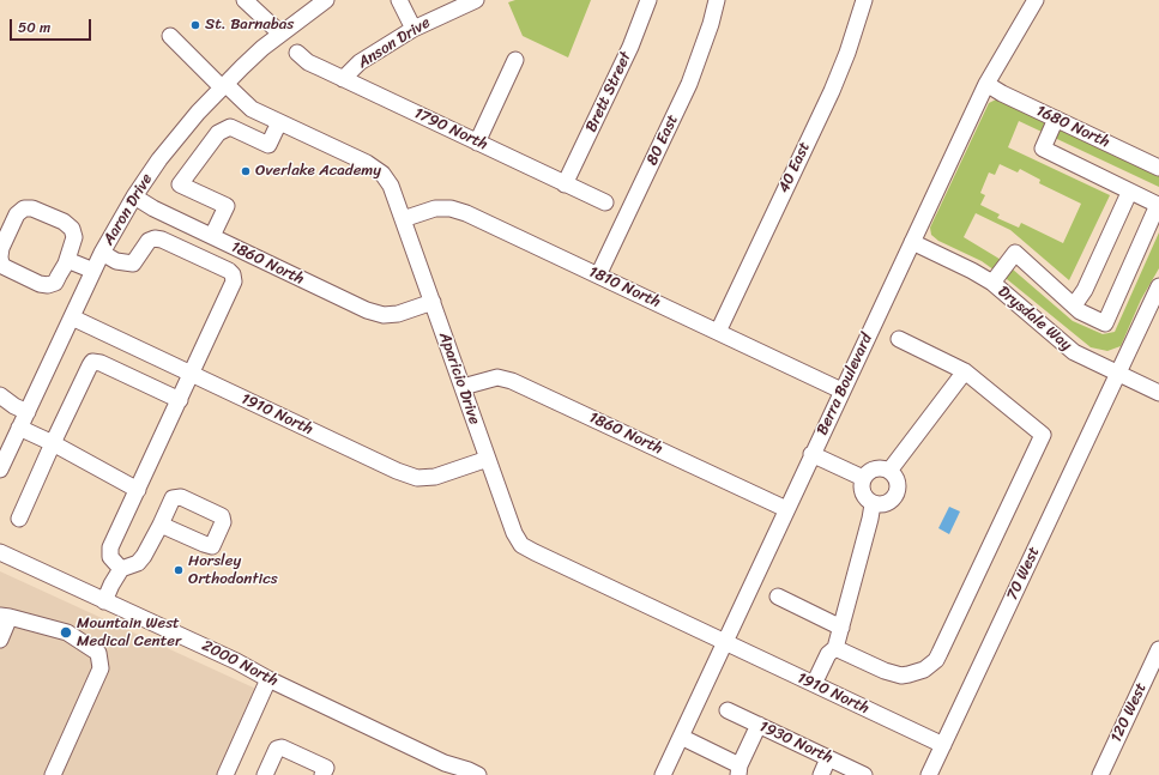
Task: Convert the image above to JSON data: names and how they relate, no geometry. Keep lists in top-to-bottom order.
{
  "streets": {
    "street": [
      "Anson Drive",
      "Brett Street",
      "1680 North",
      "1790 North",
      "80 East",
      "40 East",
      "Aaron Drive",
      "1860 North",
      "1810 North",
      "Drysdale Way",
      "Aparicio Drive",
      "Berra Boulevard",
      "1910 North",
      "70 West",
      "2000 North",
      "120 West",
      "1930 North"
    ]
  },
  "crossings": [
    ["Anson Drive", "1790 North"],
    ["Brett Street", "1790 North"],
    ["1680 North", "Berra Boulevard"],
    ["80 East", "1810 North"],
    ["40 East", "1810 North"],
    ["Aaron Drive", "1860 North"],
    ["Aaron Drive", "Aparicio Drive"],
    ["Aaron Drive", "1910 North"],
    ["1860 North", "Aparicio Drive"],
    ["1860 North", "Berra Boulevard"],
    ["1810 North", "Aparicio Drive"],
    ["1810 North", "Berra Boulevard"],
    ["Drysdale Way", "Berra Boulevard"],
    ["Drysdale Way", "70 West"],
    ["Aparicio Drive", "Berra Boulevard"],
    ["Aparicio Drive", "1910 North"],
    ["Berra Boulevard", "1910 North"],
    ["1910 North", "70 West"]
  ],
  "places": [
    "St. Barnabas",
    "Overlake Academy",
    "Horsley Orthodontics",
    "Mountain West Medical Center"
  ],
  "scale_bar": "50 m"
}
